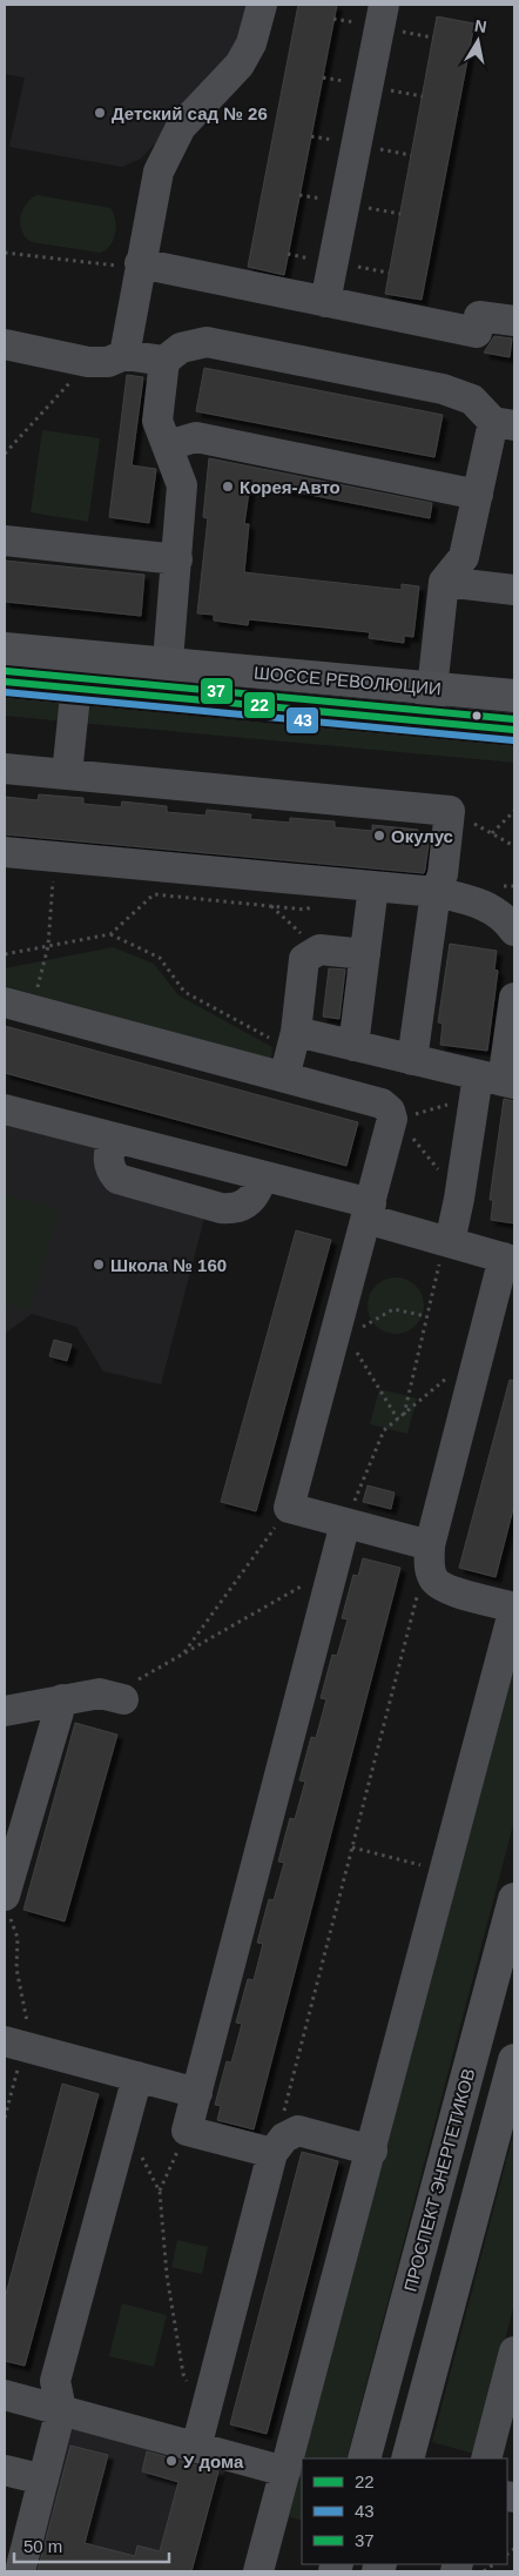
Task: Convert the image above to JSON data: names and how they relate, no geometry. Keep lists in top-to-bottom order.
{
  "streets": {
    "main road": ["ШОССЕ РЕВОЛЮЦИИ", "ПРОСПЕКТ ЭНЕРГЕТИКОВ"]
  },
  "places": [
    "Детский сад № 26",
    "Корея-Авто",
    "Окулус",
    "Школа № 160",
    "У дома"
  ],
  "lines": ["transit line 37", "transit line 22", "transit line 43"],
  "legend": ["22", "43", "37"],
  "scale_bar": "50 m",
  "north": "top"
}
